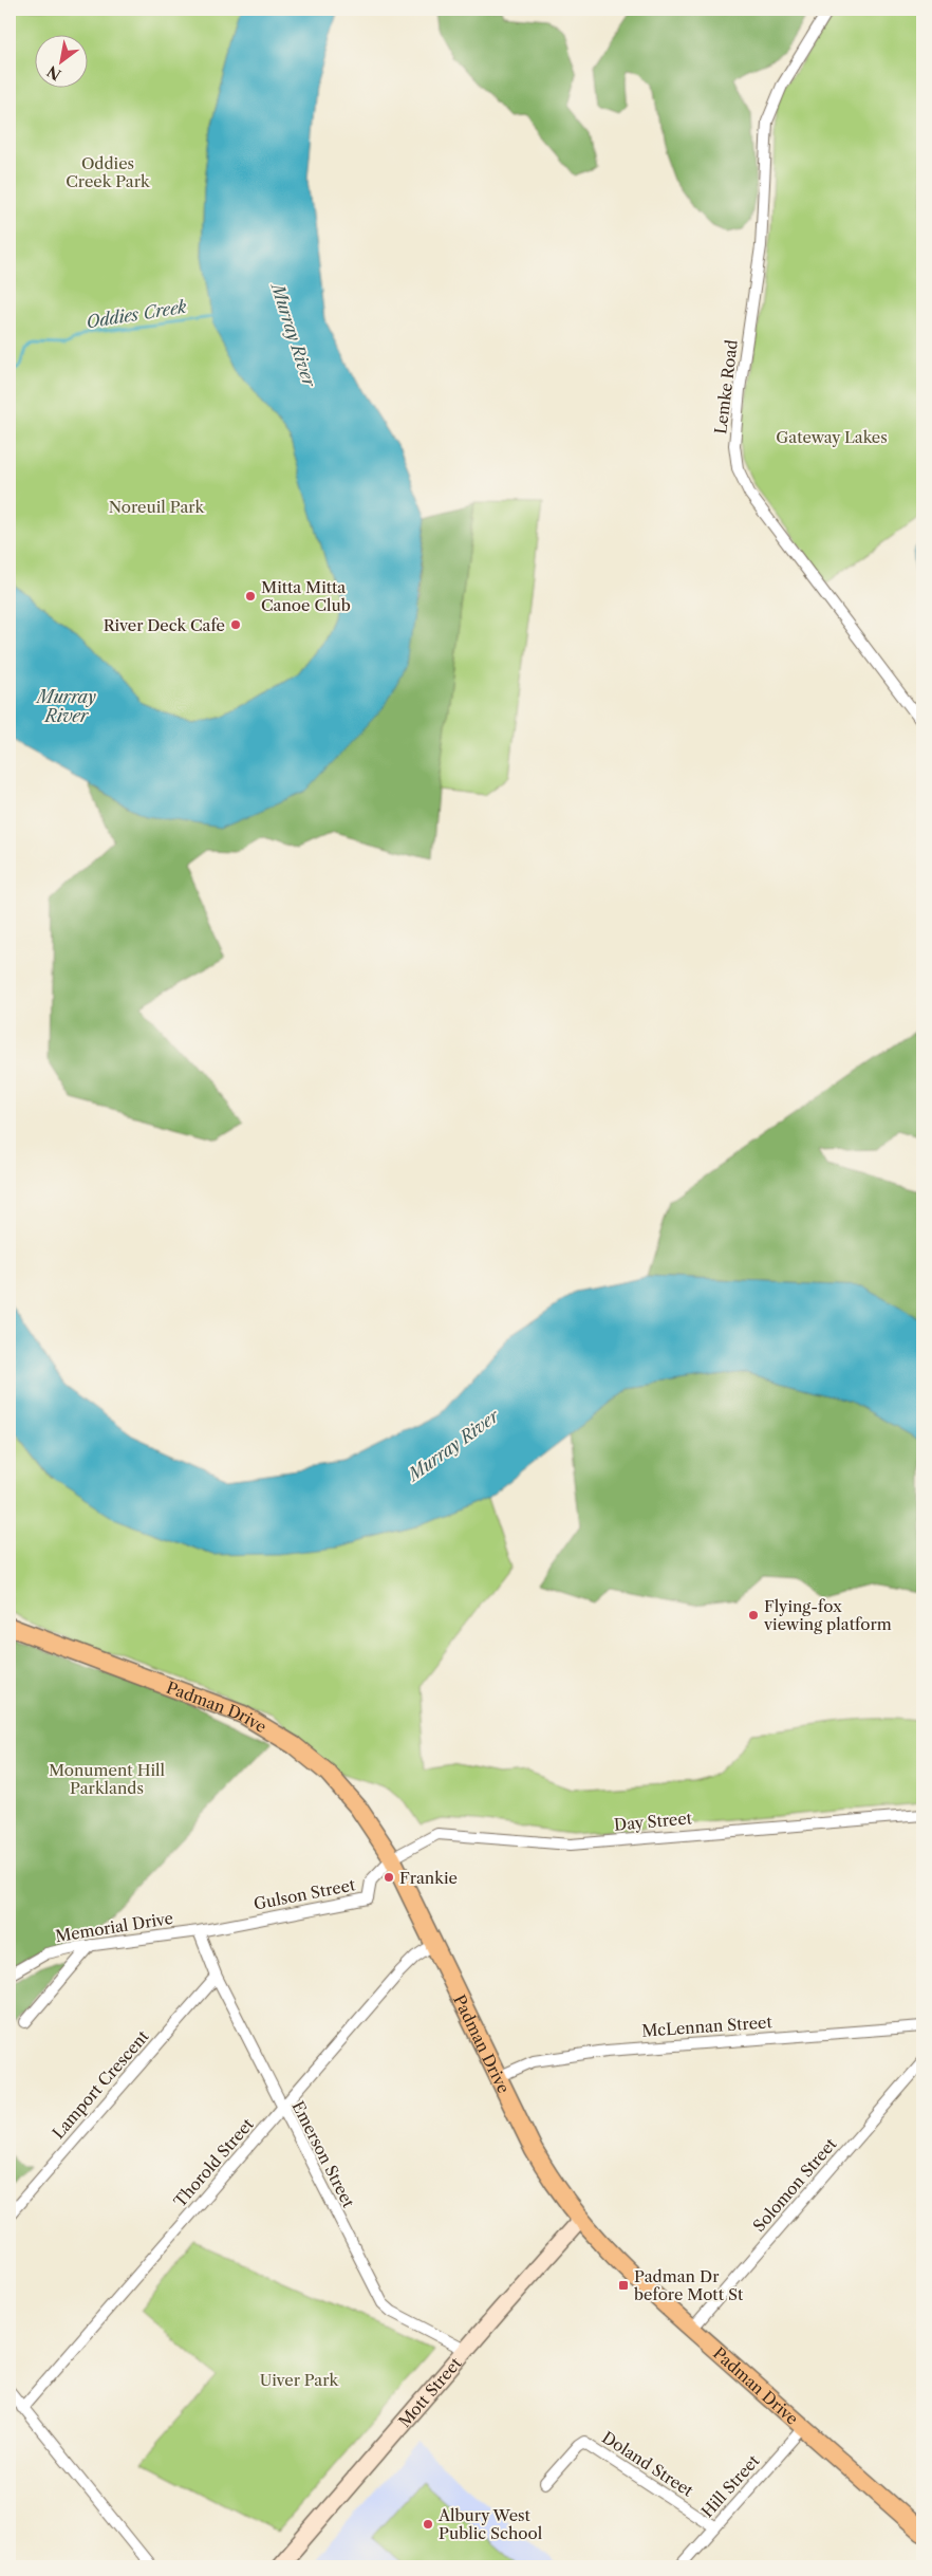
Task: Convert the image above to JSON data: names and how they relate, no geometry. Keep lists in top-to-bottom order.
{
  "streets": {
    "main road": ["Padman Drive"],
    "street": [
      "Lemke Road",
      "Day Street",
      "Gulson Street",
      "Memorial Drive",
      "McLennan Street",
      "Lamport Crescent",
      "Emerson Street",
      "Thorold Street",
      "Solomon Street",
      "Mott Street",
      "Doland Street",
      "Hill Street"
    ]
  },
  "crossings": [
    ["Padman Drive", "Day Street"],
    ["Padman Drive", "Gulson Street"],
    ["Padman Drive", "McLennan Street"],
    ["Padman Drive", "Thorold Street"],
    ["Padman Drive", "Solomon Street"],
    ["Padman Drive", "Mott Street"],
    ["Padman Drive", "Hill Street"],
    ["Day Street", "Gulson Street"],
    ["Gulson Street", "Memorial Drive"],
    ["Gulson Street", "Emerson Street"],
    ["Memorial Drive", "Emerson Street"],
    ["Lamport Crescent", "Emerson Street"],
    ["Emerson Street", "Thorold Street"],
    ["Emerson Street", "Mott Street"],
    ["Doland Street", "Hill Street"]
  ],
  "water": ["Oddies Creek", "Murray River"],
  "parks": [
    "Oddies Creek Park",
    "Gateway Lakes",
    "Noreuil Park",
    "Monument Hill Parklands",
    "Uiver Park"
  ],
  "places": {
    "other": [
      "Mitta Mitta Canoe Club",
      "River Deck Cafe",
      "Flying-fox viewing platform",
      "Frankie",
      "Albury West Public School"
    ],
    "transit": ["Padman Dr before Mott St"]
  },
  "north": "bottom left"
}
